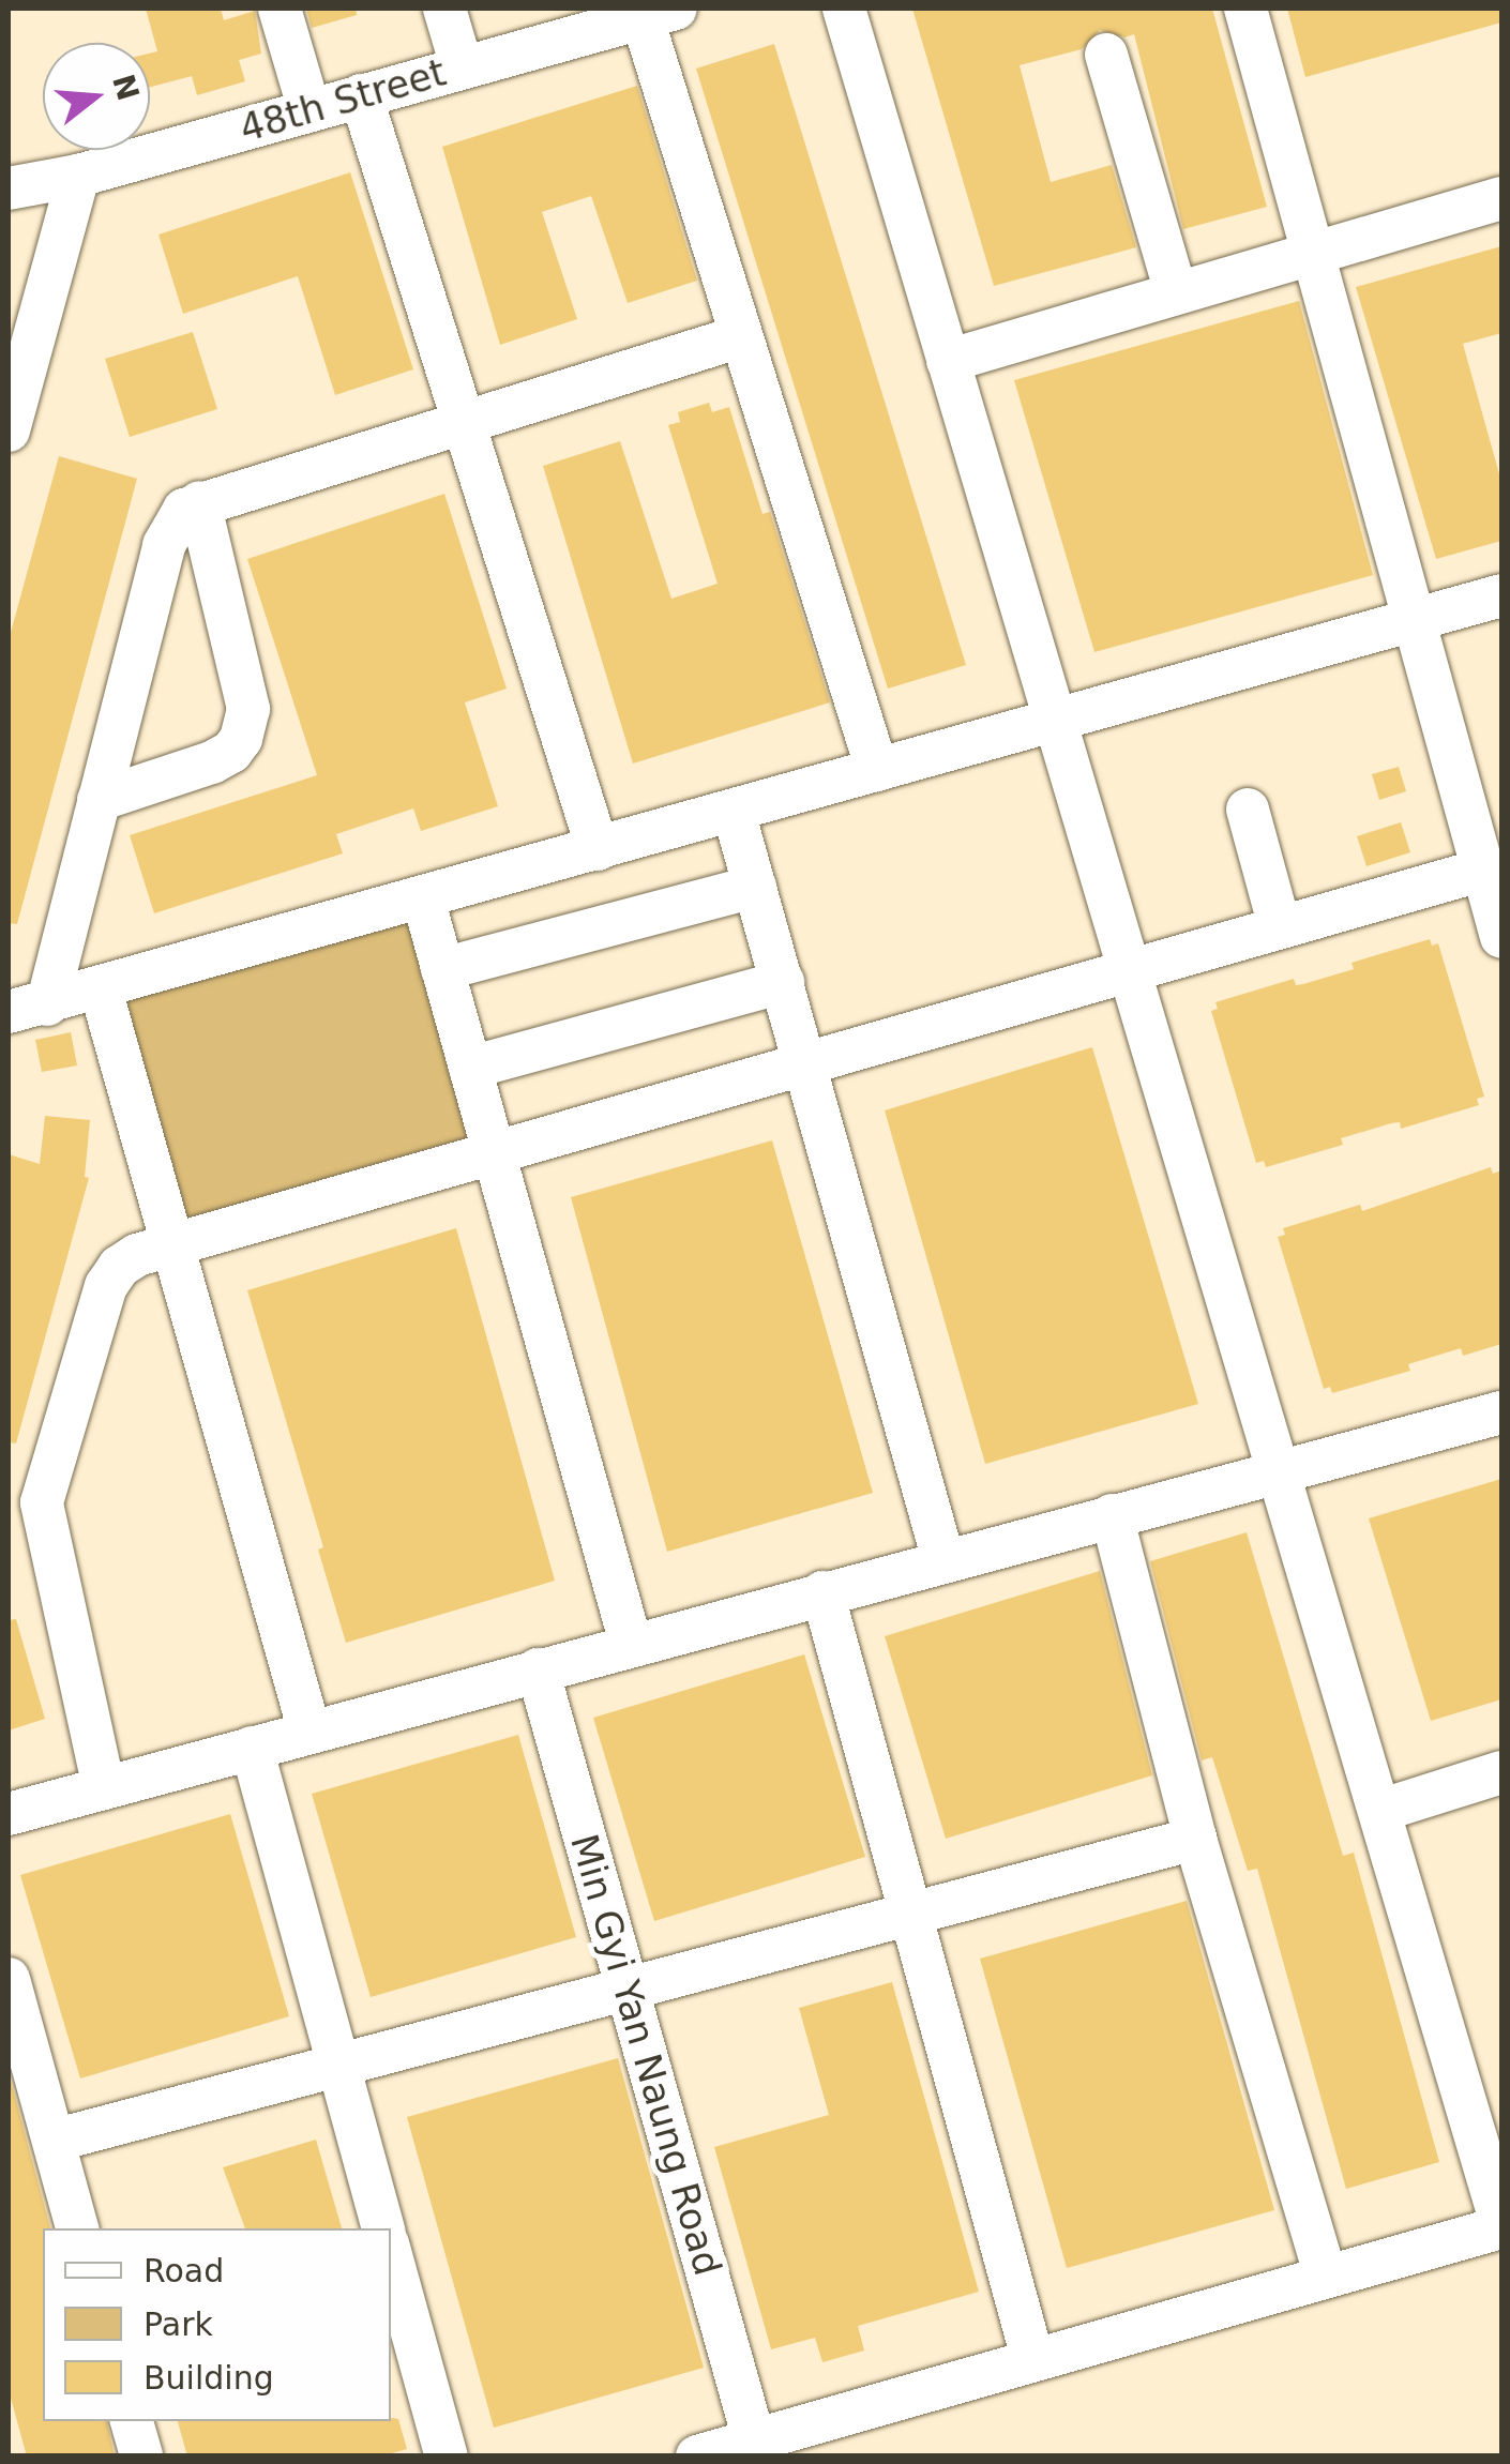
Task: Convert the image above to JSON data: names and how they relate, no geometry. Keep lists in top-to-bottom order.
{
  "streets": {
    "street": ["48th Street", "Min Gyi Yan Naung Road"]
  },
  "legend": ["Road", "Park", "Building"],
  "north": "right"
}
